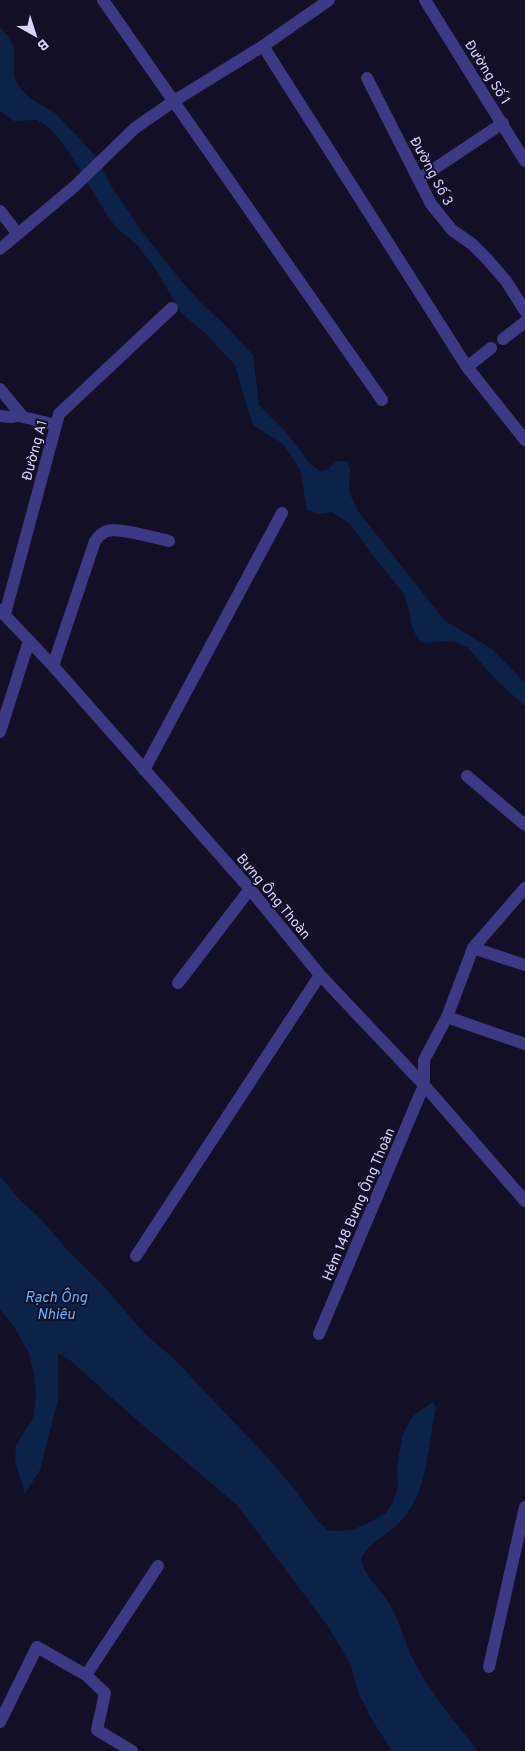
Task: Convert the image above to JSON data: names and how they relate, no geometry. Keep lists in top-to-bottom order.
{
  "streets": {
    "street": [
      "Đường Số 1",
      "Đường Số 3",
      "Đường A1",
      "Bưng Ông Thoàn",
      "Hẻm 148 Bưng Ông Thoàn"
    ]
  },
  "crossings": [
    ["Đường A1", "Bưng Ông Thoàn"],
    ["Bưng Ông Thoàn", "Hẻm 148 Bưng Ông Thoàn"]
  ],
  "water": ["Rạch Ông Nhiêu"],
  "north": "bottom right"
}
